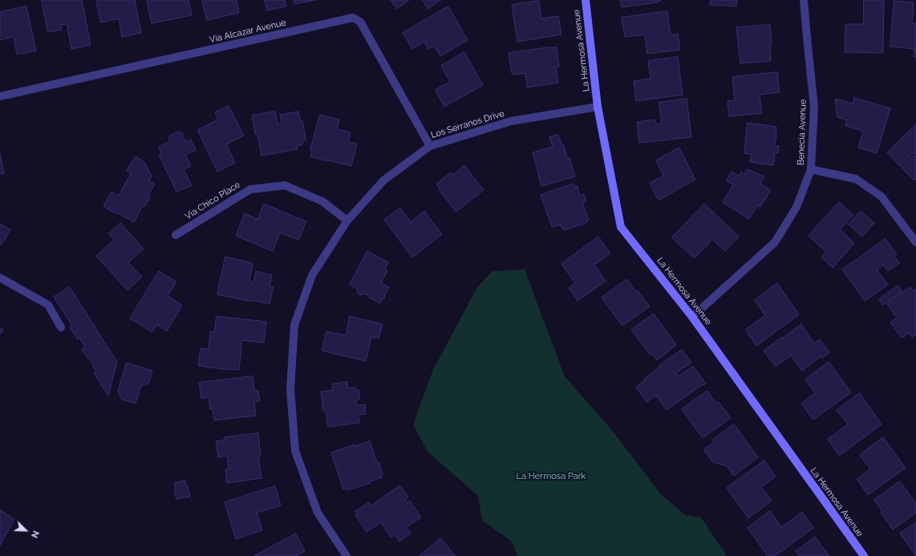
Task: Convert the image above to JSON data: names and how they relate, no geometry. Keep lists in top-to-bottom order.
{
  "streets": {
    "street": [
      "Via Alcazar Avenue",
      "La Hermosa Avenue",
      "Los Serranos Drive",
      "Benecia Avenue",
      "Via Chico Place"
    ]
  },
  "crossings": [
    ["Via Alcazar Avenue", "Los Serranos Drive"],
    ["La Hermosa Avenue", "Los Serranos Drive"],
    ["La Hermosa Avenue", "Benecia Avenue"],
    ["Los Serranos Drive", "Via Chico Place"]
  ],
  "parks": ["La Hermosa Park"],
  "north": "bottom right"
}
